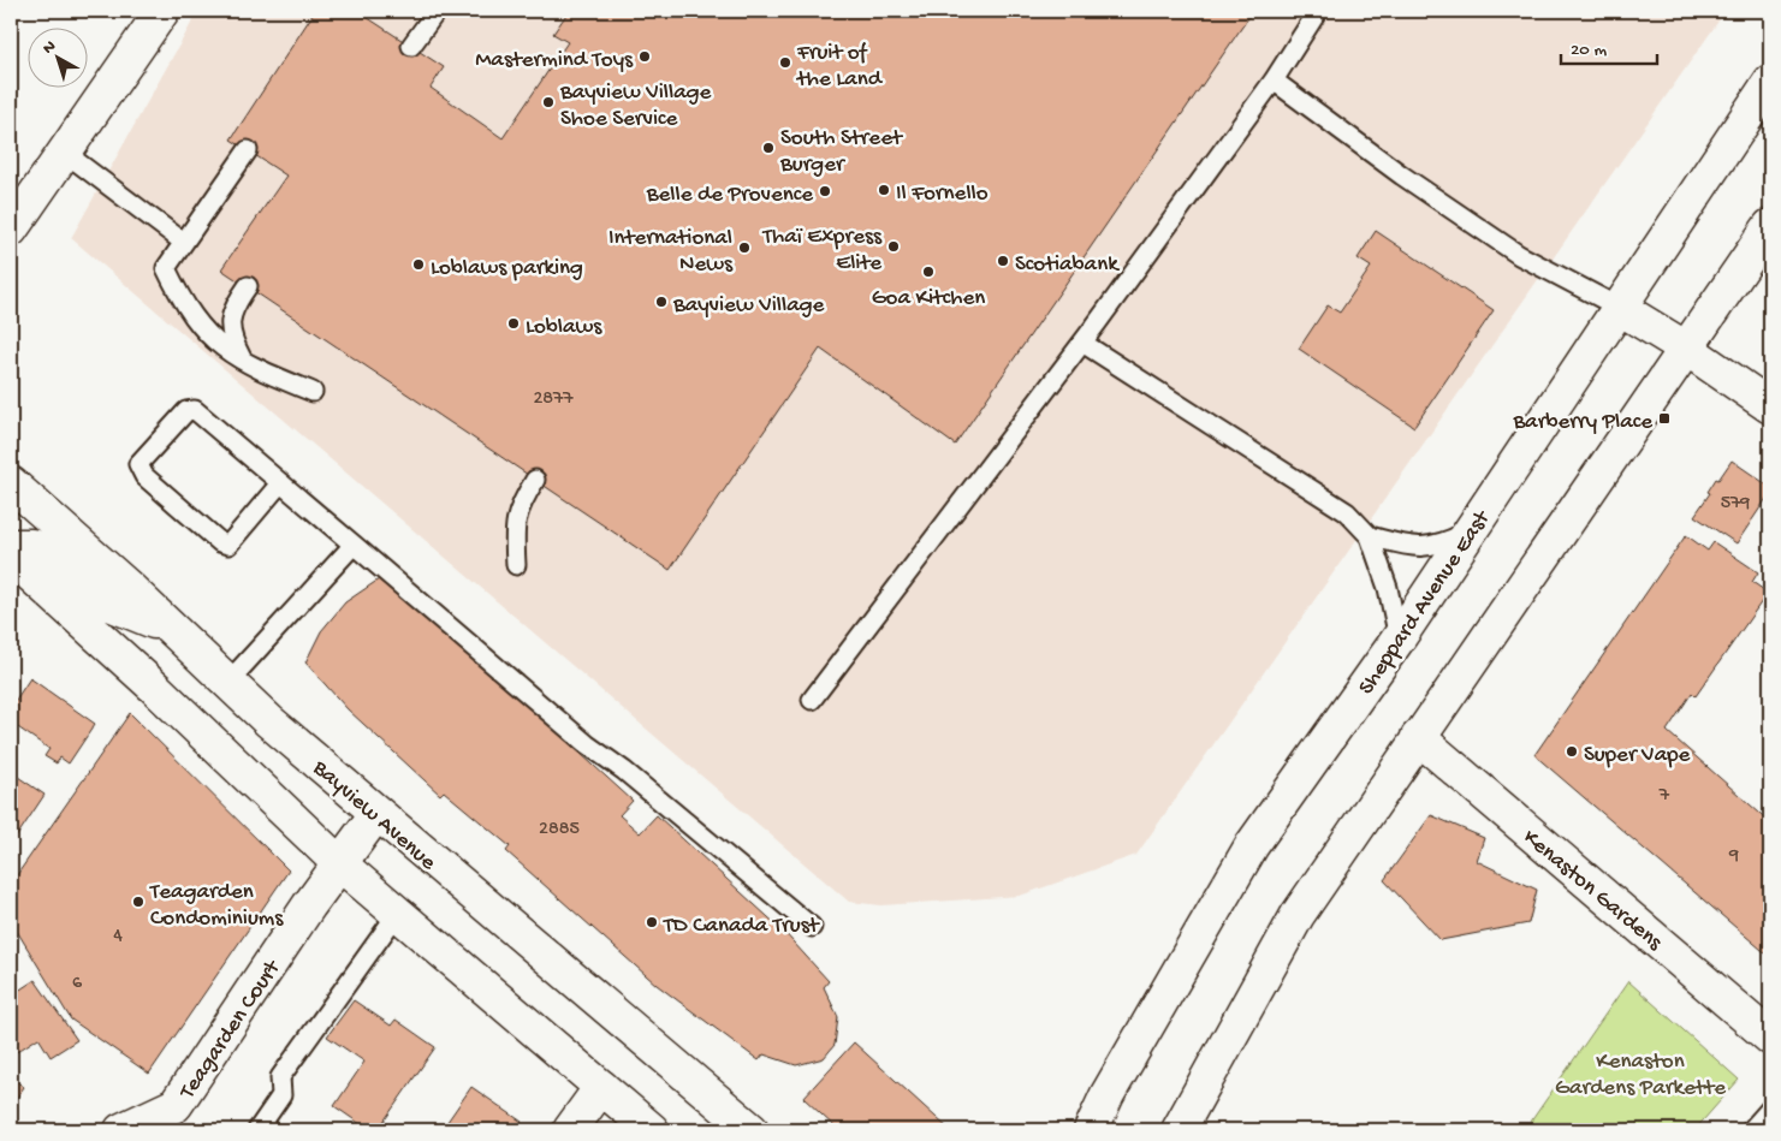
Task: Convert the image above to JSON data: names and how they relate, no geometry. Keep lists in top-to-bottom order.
{
  "streets": {
    "main road": [
      "Sheppard Avenue East",
      "Bayview Avenue",
      "Kenaston Gardens",
      "Teagarden Court"
    ]
  },
  "crossings": [
    ["Bayview Avenue", "Teagarden Court"]
  ],
  "parks": ["Kenaston Gardens Parkette"],
  "places": {
    "other": [
      "Mastermind Toys",
      "Fruit of the Land",
      "Bayview Village Shoe Service",
      "South Street Burger",
      "Il Fornello",
      "Belle de Provence",
      "Thaï Express Elite",
      "International News",
      "Scotiabank",
      "Loblaws parking",
      "Goa Kitchen",
      "Bayview Village",
      "Loblaws",
      "Super Vape",
      "Teagarden Condominiums",
      "TD Canada Trust"
    ],
    "transit": ["Barberry Place"]
  },
  "house_numbers": [
    "2877",
    "579",
    "7",
    "2885",
    "9",
    "4",
    "6"
  ],
  "scale_bar": "20 m",
  "north": "top left"
}
